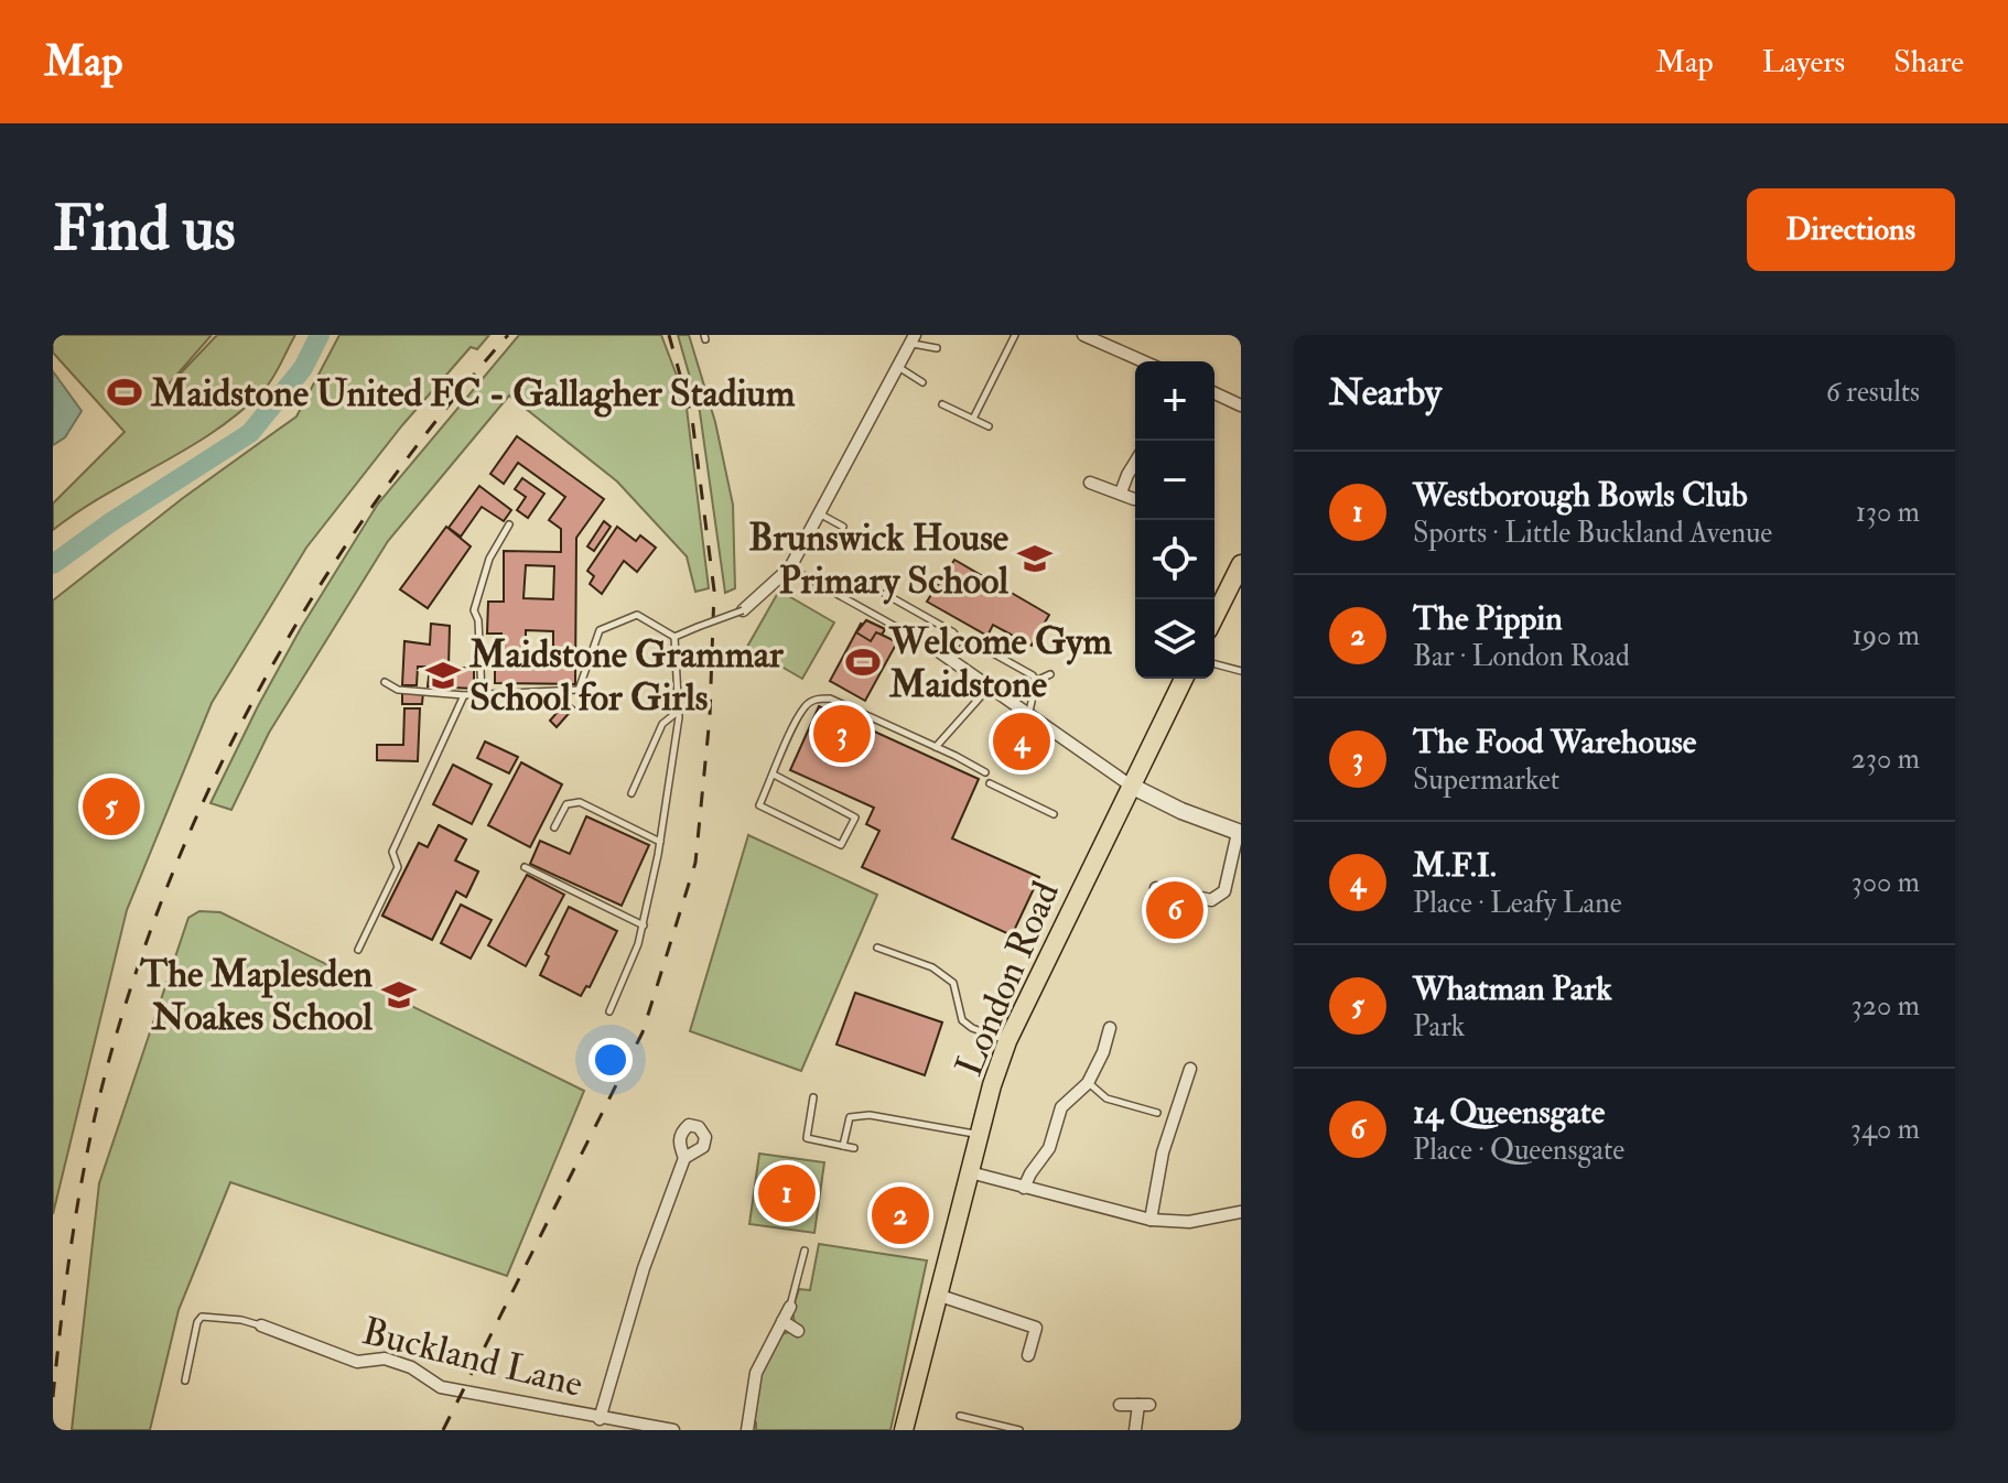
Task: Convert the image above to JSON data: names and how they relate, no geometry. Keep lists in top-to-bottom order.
{
  "streets": {
    "main road": ["London Road"],
    "street": ["Buckland Lane"]
  },
  "places": {
    "sports": ["Maidstone United FC - Gallagher Stadium", "Welcome Gym Maidstone"],
    "school or university": ["Brunswick House Primary School", "Maidstone Grammar School for Girls", "The Maplesden Noakes School"]
  },
  "page": {
    "header": "Map",
    "nav": ["Map", "Layers", "Share"],
    "buttons": "Directions",
    "title": "Find us",
    "heading": ["Nearby", "6 results"],
    "map_buttons": ["+", "−"],
    "list": [
      {
        "mark": "1",
        "name": "Westborough Bowls Club",
        "note": "Sports · Little Buckland Avenue",
        "value": "130 m"
      },
      {
        "mark": "2",
        "name": "The Pippin",
        "note": "Bar · London Road",
        "value": "190 m"
      },
      {
        "mark": "3",
        "name": "The Food Warehouse",
        "note": "Supermarket",
        "value": "230 m"
      },
      {
        "mark": "4",
        "name": "M.F.I.",
        "note": "Place · Leafy Lane",
        "value": "300 m"
      },
      {
        "mark": "5",
        "name": "Whatman Park",
        "note": "Park",
        "value": "320 m"
      },
      {
        "mark": "6",
        "name": "14 Queensgate",
        "note": "Place · Queensgate",
        "value": "340 m"
      }
    ],
    "pins": [
      "3",
      "4",
      "5",
      "6",
      "1",
      "2"
    ]
  }
}
